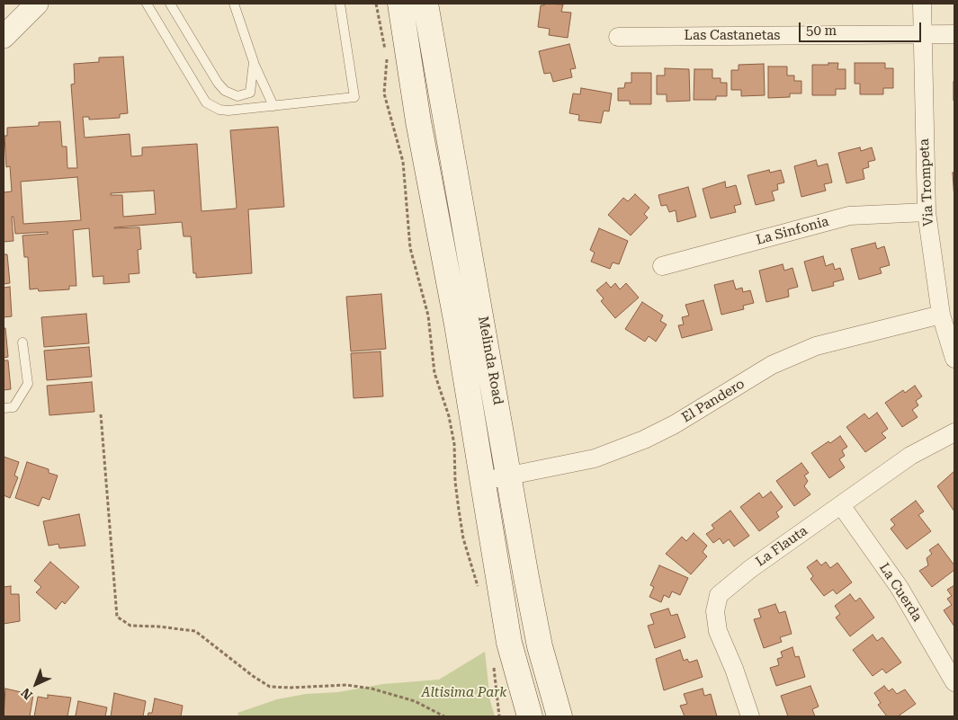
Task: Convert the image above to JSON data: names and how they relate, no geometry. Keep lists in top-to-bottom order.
{
  "streets": {
    "main road": ["Melinda Road"],
    "street": [
      "Las Castanetas",
      "Via Trompeta",
      "La Sinfonia",
      "El Pandero",
      "La Flauta",
      "La Cuerda"
    ]
  },
  "crossings": [
    ["Las Castanetas", "Via Trompeta"],
    ["Via Trompeta", "La Sinfonia"],
    ["Via Trompeta", "El Pandero"],
    ["Melinda Road", "El Pandero"],
    ["La Flauta", "La Cuerda"]
  ],
  "parks": ["Altisima Park"],
  "scale_bar": "50 m",
  "north": "bottom left"
}
